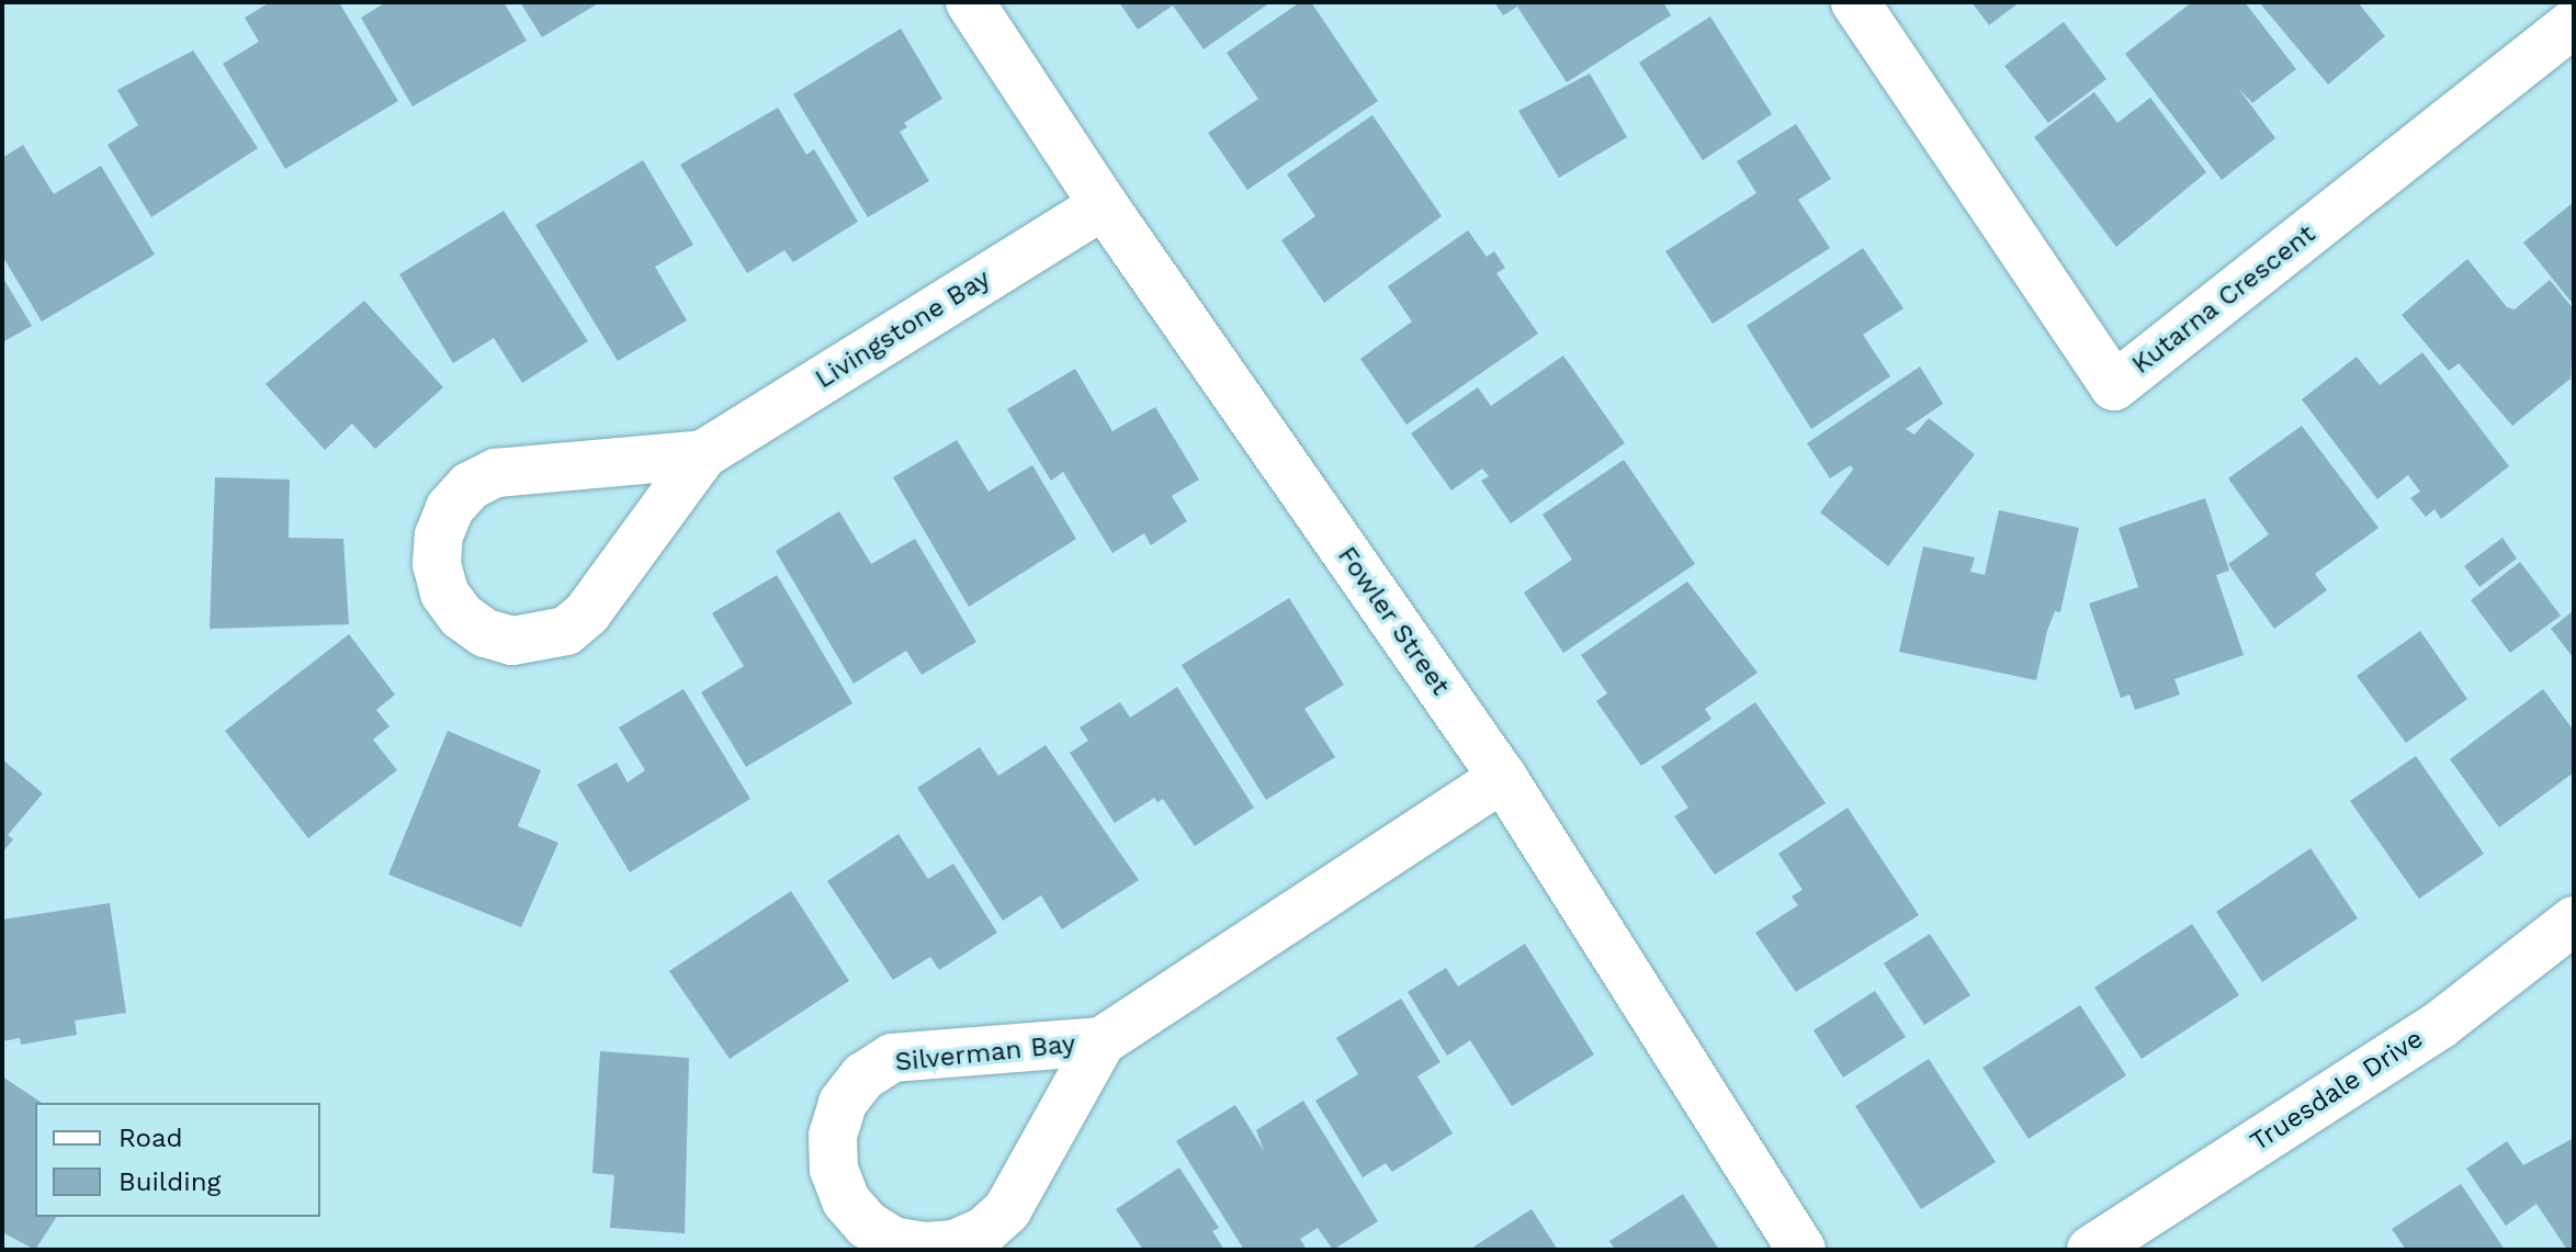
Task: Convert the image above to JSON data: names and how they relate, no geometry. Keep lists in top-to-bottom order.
{
  "streets": {
    "street": [
      "Kutarna Crescent",
      "Livingstone Bay",
      "Fowler Street",
      "Silverman Bay",
      "Truesdale Drive"
    ]
  },
  "crossings": [
    ["Livingstone Bay", "Fowler Street"],
    ["Fowler Street", "Silverman Bay"]
  ],
  "legend": ["Road", "Building"]
}
